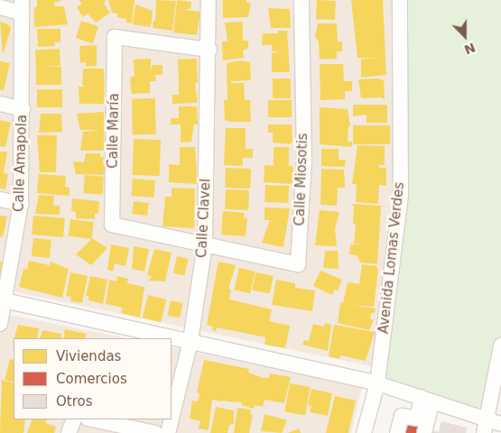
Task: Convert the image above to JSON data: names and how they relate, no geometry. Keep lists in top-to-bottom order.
{
  "streets": {
    "street": [
      "Calle María",
      "Calle Amapola",
      "Calle Miosotis",
      "Calle Clavel",
      "Avenida Lomas Verdes"
    ]
  },
  "crossings": [
    ["Calle María", "Calle Miosotis"],
    ["Calle María", "Calle Clavel"],
    ["Calle Miosotis", "Calle Clavel"]
  ],
  "legend": ["Viviendas", "Comercios", "Otros"],
  "north": "bottom"
}
